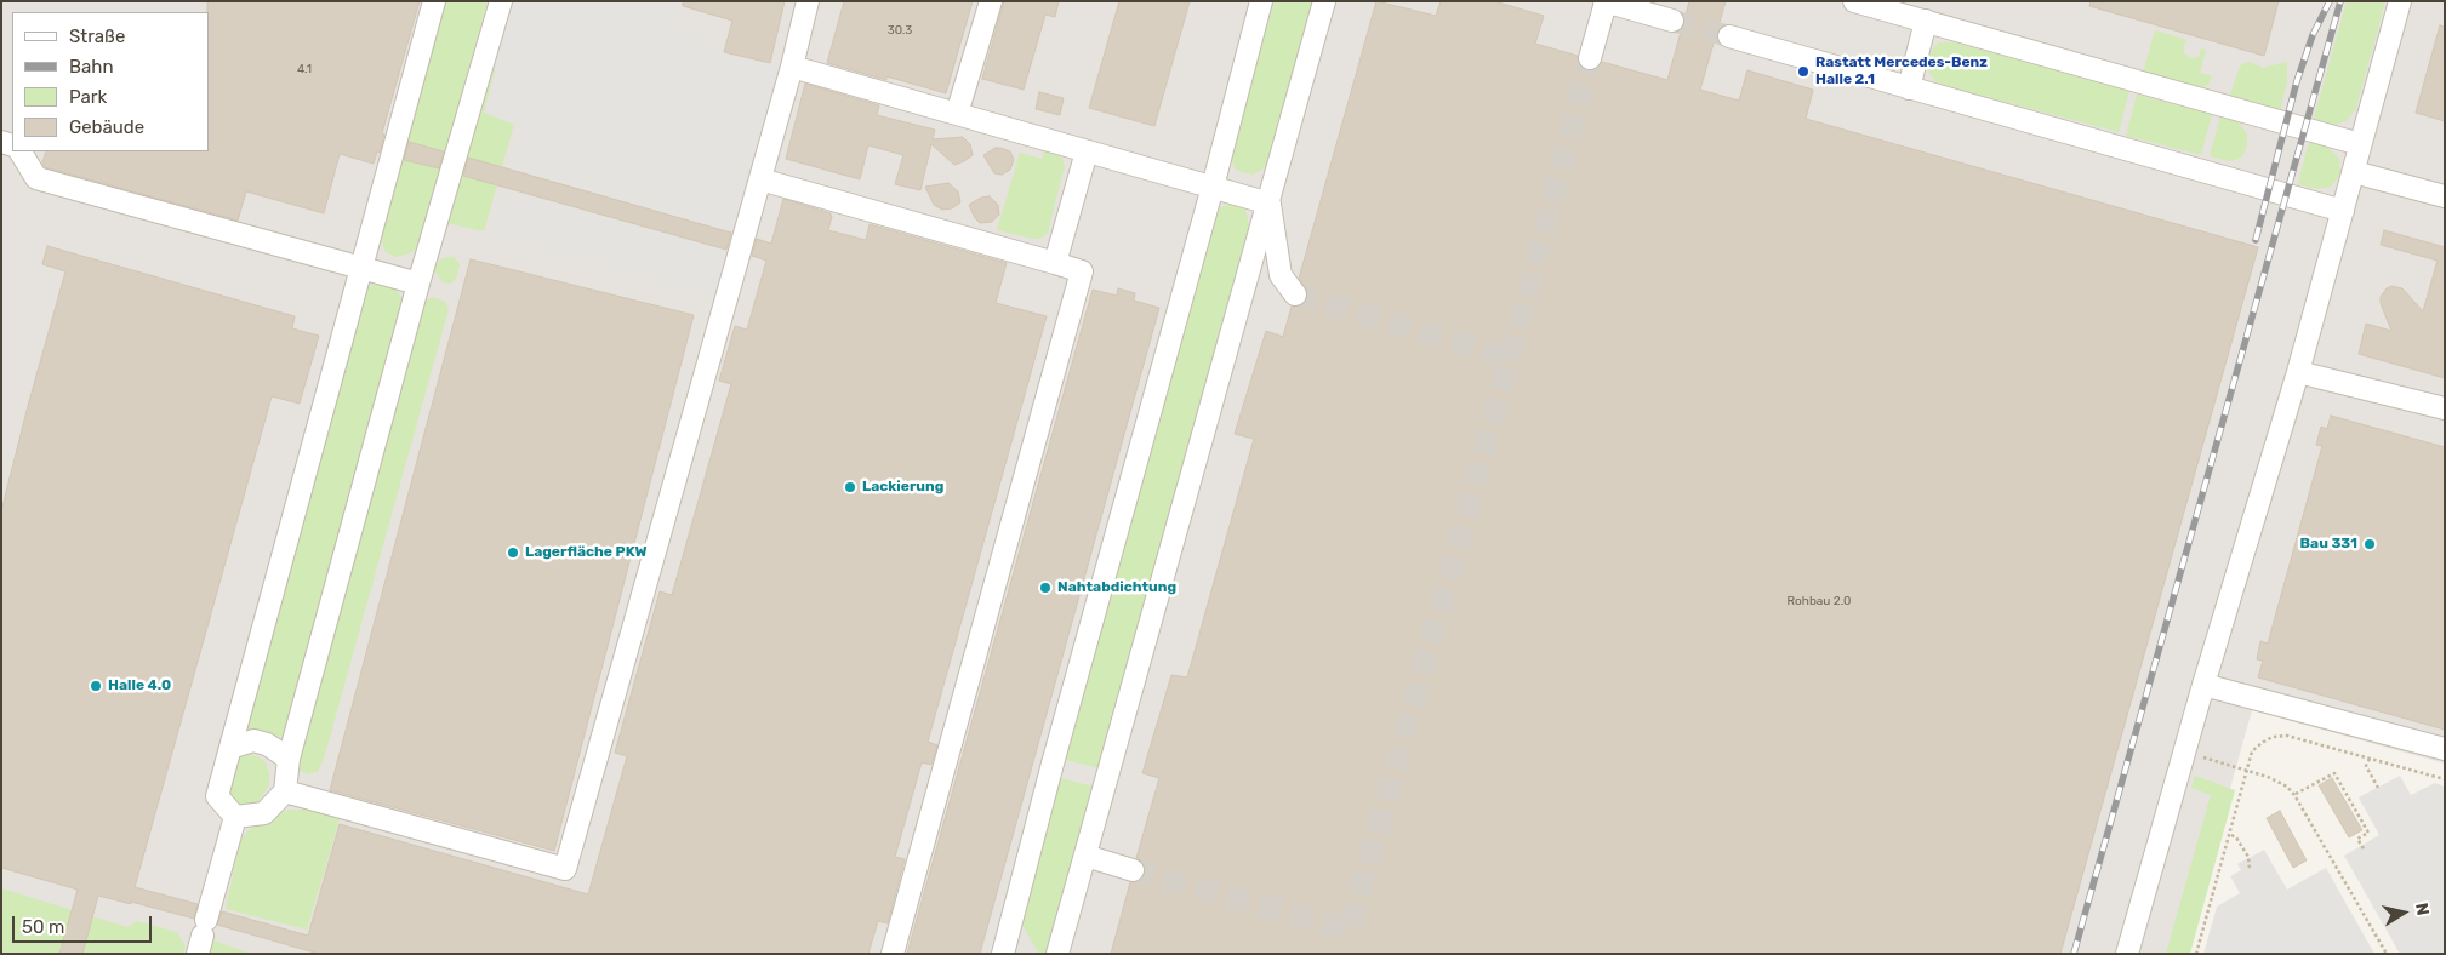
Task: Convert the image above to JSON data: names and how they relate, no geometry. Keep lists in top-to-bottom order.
{
  "places": [
    "Rastatt Mercedes-Benz Halle 2.1",
    "Lackierung",
    "Bau 331",
    "Lagerfläche PKW",
    "Nahtabdichtung",
    "Halle 4.0"
  ],
  "house_numbers": ["30.3", "4.1", "Rohbau 2.0"],
  "legend": [
    "Straße",
    "Bahn",
    "Park",
    "Gebäude"
  ],
  "scale_bar": "50 m",
  "north": "right"
}
